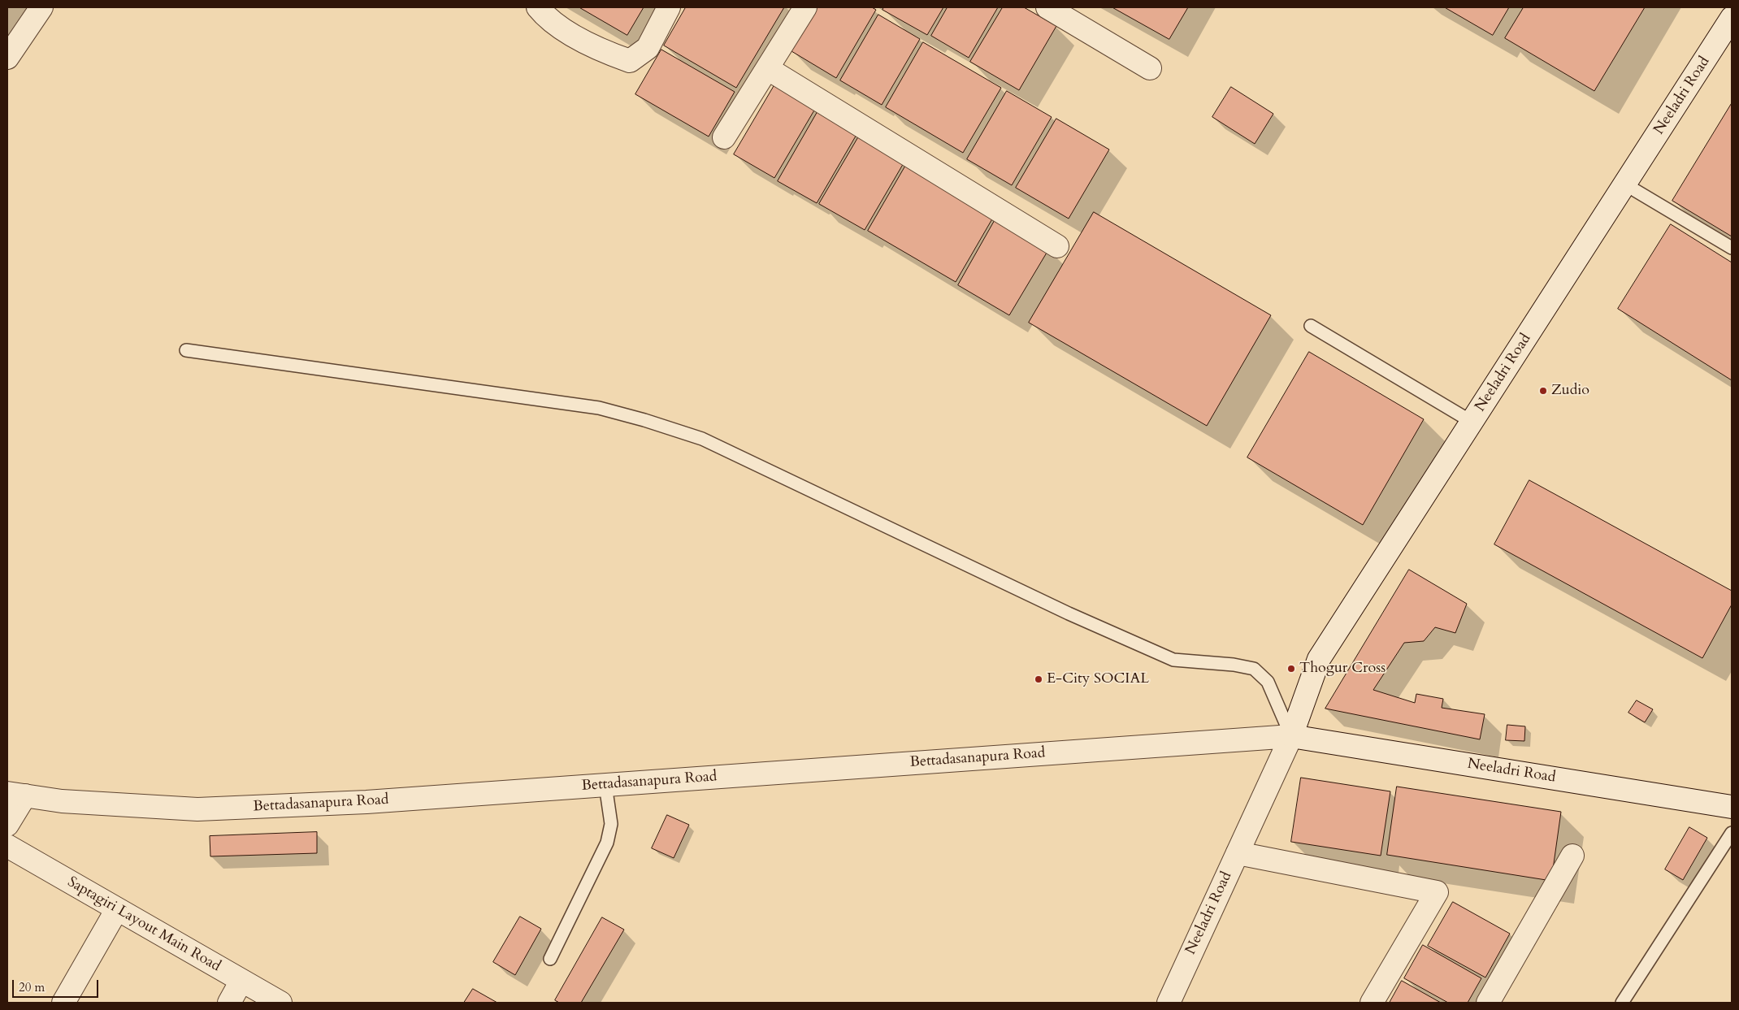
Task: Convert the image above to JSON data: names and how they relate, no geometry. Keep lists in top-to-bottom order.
{
  "streets": {
    "street": ["Neeladri Road", "Bettadasanapura Road", "Saptagiri Layout Main Road"]
  },
  "crossings": [
    ["Neeladri Road", "Bettadasanapura Road"]
  ],
  "places": ["Zudio", "Thogur Cross", "E-City SOCIAL"],
  "scale_bar": "20 m"
}
